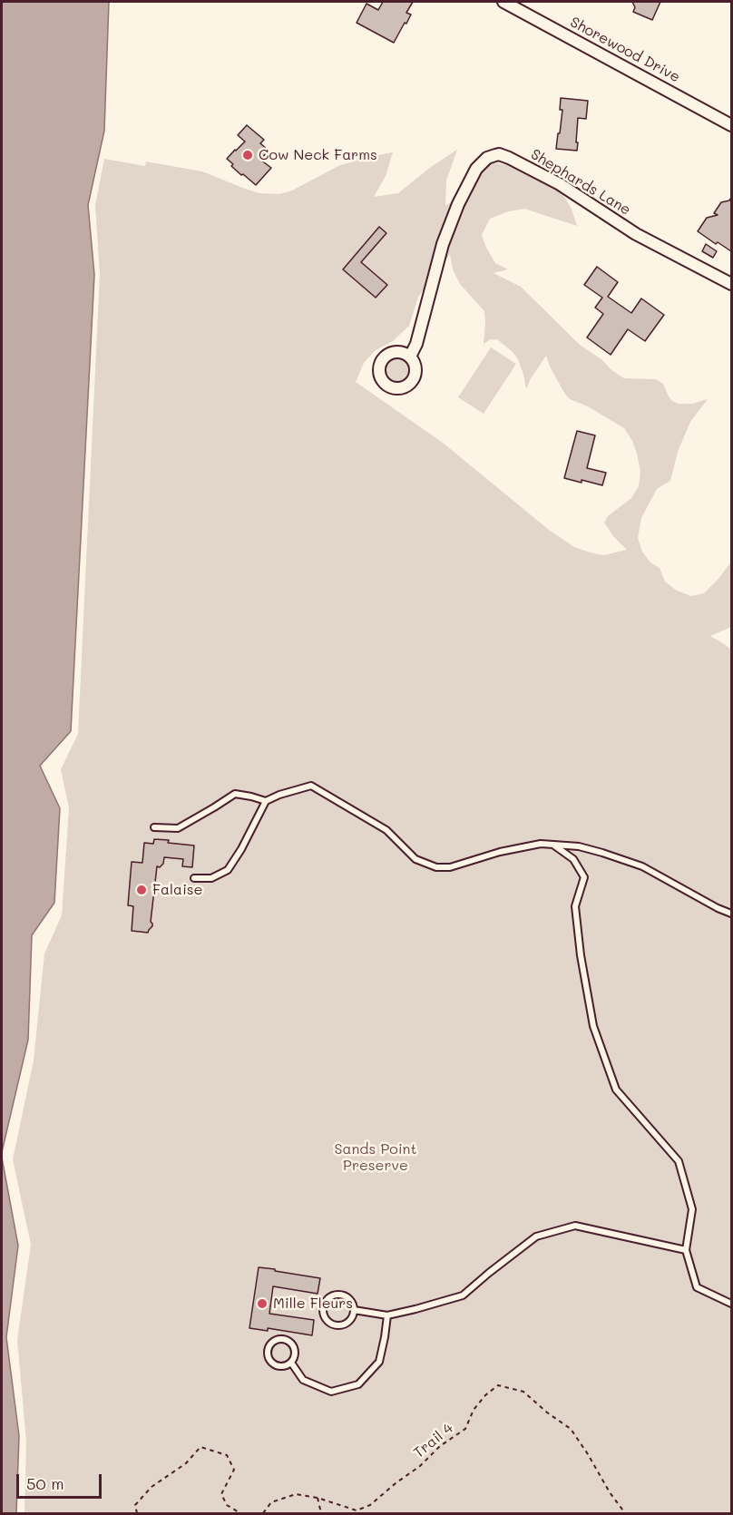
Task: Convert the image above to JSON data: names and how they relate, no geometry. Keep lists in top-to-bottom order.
{
  "streets": {
    "street": ["Shorewood Drive", "Shephards Lane"],
    "path": ["Trail 4"]
  },
  "parks": ["Sands Point Preserve"],
  "places": ["Cow Neck Farms", "Falaise", "Mille Fleurs"],
  "scale_bar": "50 m"
}
